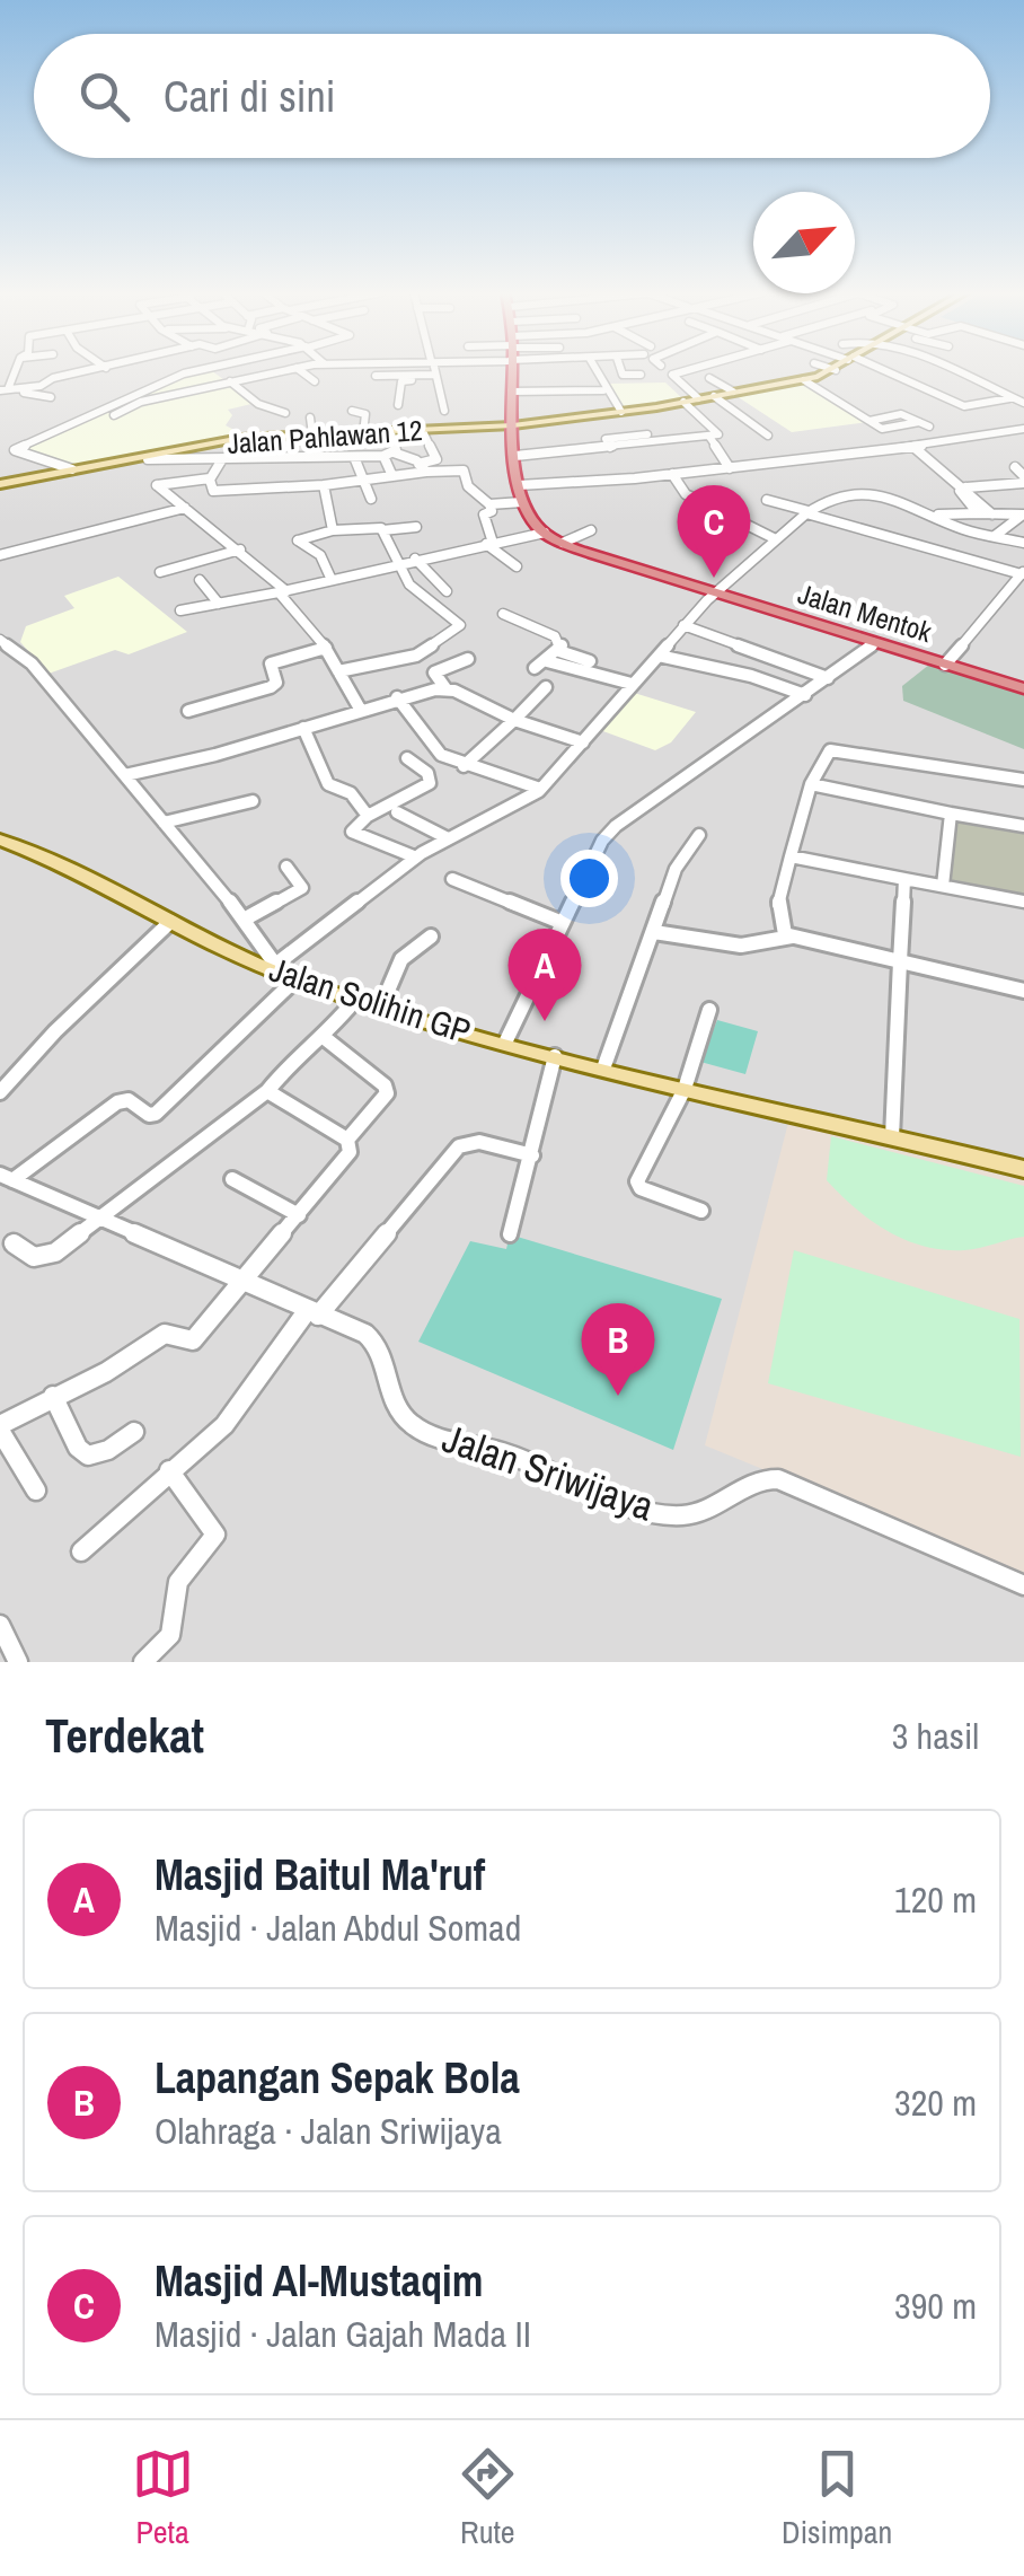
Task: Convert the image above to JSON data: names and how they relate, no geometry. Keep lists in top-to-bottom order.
{
  "streets": {
    "highway": ["Jalan Mentok"],
    "main road": ["Jalan Pahlawan 12", "Jalan Solihin GP"],
    "street": ["Jalan Sriwijaya"]
  },
  "crossings": [
    ["Jalan Pahlawan 12", "Jalan Mentok"]
  ],
  "north": "top right",
  "page": {
    "search": "Cari di sini",
    "pins": ["C", "A", "B"],
    "heading": ["Terdekat", "3 hasil"],
    "list": [
      {
        "mark": "A",
        "name": "Masjid Baitul Ma'ruf",
        "note": "Masjid · Jalan Abdul Somad",
        "value": "120 m"
      },
      {
        "mark": "B",
        "name": "Lapangan Sepak Bola",
        "note": "Olahraga · Jalan Sriwijaya",
        "value": "320 m"
      },
      {
        "mark": "C",
        "name": "Masjid Al-Mustaqim",
        "note": "Masjid · Jalan Gajah Mada II",
        "value": "390 m"
      }
    ],
    "nav": ["Peta", "Rute", "Disimpan"]
  }
}
